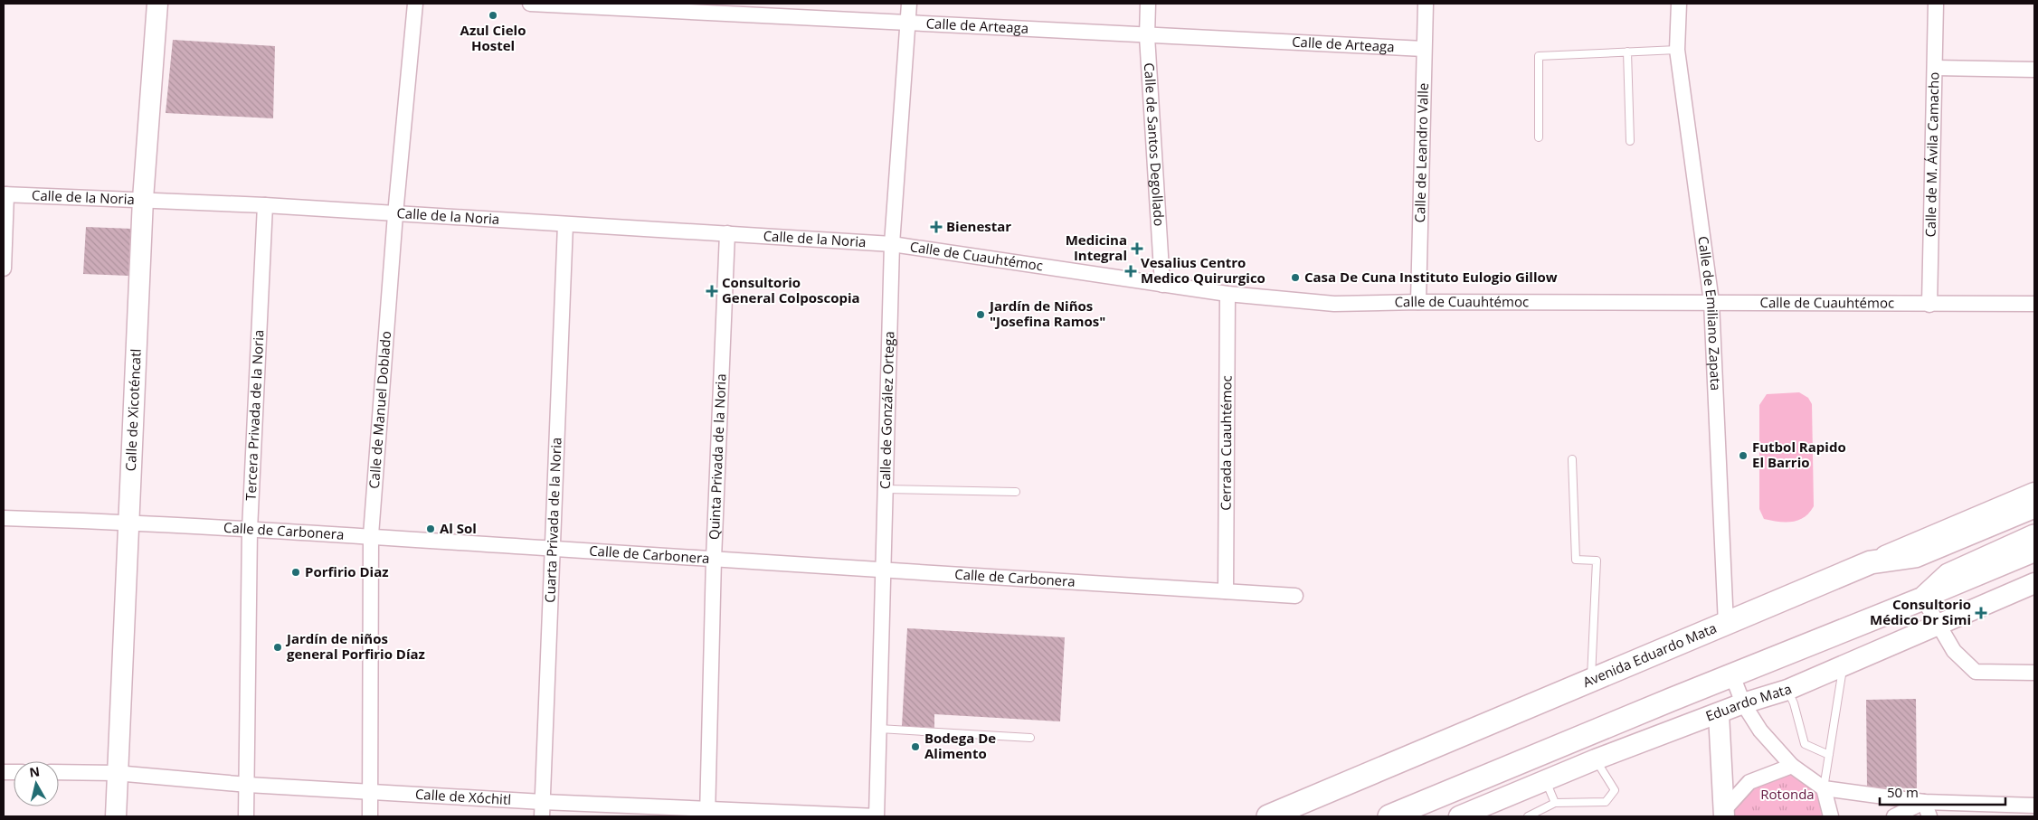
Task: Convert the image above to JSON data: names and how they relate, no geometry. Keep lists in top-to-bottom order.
{
  "streets": {
    "main road": ["Avenida Eduardo Mata"],
    "street": [
      "Calle de Arteaga",
      "Calle de Santos Degollado",
      "Calle de Leandro Valle",
      "Calle de M. Ávila Camacho",
      "Calle de la Noria",
      "Calle de Cuauhtémoc",
      "Calle de Emiliano Zapata",
      "Calle de Xicoténcatl",
      "Calle de Manuel Doblado",
      "Calle de González Ortega",
      "Tercera Privada de la Noria",
      "Cerrada Cuauhtémoc",
      "Quinta Privada de la Noria",
      "Cuarta Privada de la Noria",
      "Calle de Carbonera",
      "Eduardo Mata",
      "Calle de Xóchitl"
    ]
  },
  "crossings": [
    ["Calle de Arteaga", "Calle de Santos Degollado"],
    ["Calle de Arteaga", "Calle de Leandro Valle"],
    ["Calle de Arteaga", "Calle de González Ortega"],
    ["Calle de Santos Degollado", "Calle de Cuauhtémoc"],
    ["Calle de Leandro Valle", "Calle de Cuauhtémoc"],
    ["Calle de M. Ávila Camacho", "Calle de Cuauhtémoc"],
    ["Calle de la Noria", "Calle de Cuauhtémoc"],
    ["Calle de la Noria", "Calle de Xicoténcatl"],
    ["Calle de la Noria", "Calle de Manuel Doblado"],
    ["Calle de la Noria", "Calle de González Ortega"],
    ["Calle de la Noria", "Tercera Privada de la Noria"],
    ["Calle de la Noria", "Quinta Privada de la Noria"],
    ["Calle de la Noria", "Cuarta Privada de la Noria"],
    ["Calle de Cuauhtémoc", "Calle de Emiliano Zapata"],
    ["Calle de Cuauhtémoc", "Calle de González Ortega"],
    ["Calle de Cuauhtémoc", "Cerrada Cuauhtémoc"],
    ["Calle de Emiliano Zapata", "Avenida Eduardo Mata"],
    ["Calle de Xicoténcatl", "Calle de Carbonera"],
    ["Calle de Xicoténcatl", "Calle de Xóchitl"],
    ["Calle de Manuel Doblado", "Calle de Carbonera"],
    ["Calle de Manuel Doblado", "Calle de Xóchitl"],
    ["Calle de González Ortega", "Calle de Carbonera"],
    ["Calle de González Ortega", "Calle de Xóchitl"],
    ["Tercera Privada de la Noria", "Calle de Carbonera"],
    ["Tercera Privada de la Noria", "Calle de Xóchitl"],
    ["Cerrada Cuauhtémoc", "Calle de Carbonera"],
    ["Quinta Privada de la Noria", "Calle de Carbonera"],
    ["Quinta Privada de la Noria", "Calle de Xóchitl"],
    ["Cuarta Privada de la Noria", "Calle de Carbonera"],
    ["Cuarta Privada de la Noria", "Calle de Xóchitl"]
  ],
  "parks": ["Rotonda"],
  "places": {
    "other": [
      "Azul Cielo Hostel",
      "Casa De Cuna Instituto Eulogio Gillow",
      "Jardín de Niños \"Josefina Ramos\"",
      "Futbol Rapido El Barrio",
      "Al Sol",
      "Porfirio Diaz",
      "Jardín de niños general Porfirio Díaz",
      "Bodega De Alimento"
    ],
    "health": [
      "Bienestar",
      "Medicina Integral",
      "Vesalius Centro Medico Quirurgico",
      "Consultorio General Colposcopia",
      "Consultorio Médico Dr Simi"
    ]
  },
  "scale_bar": "50 m",
  "north": "top"
}
